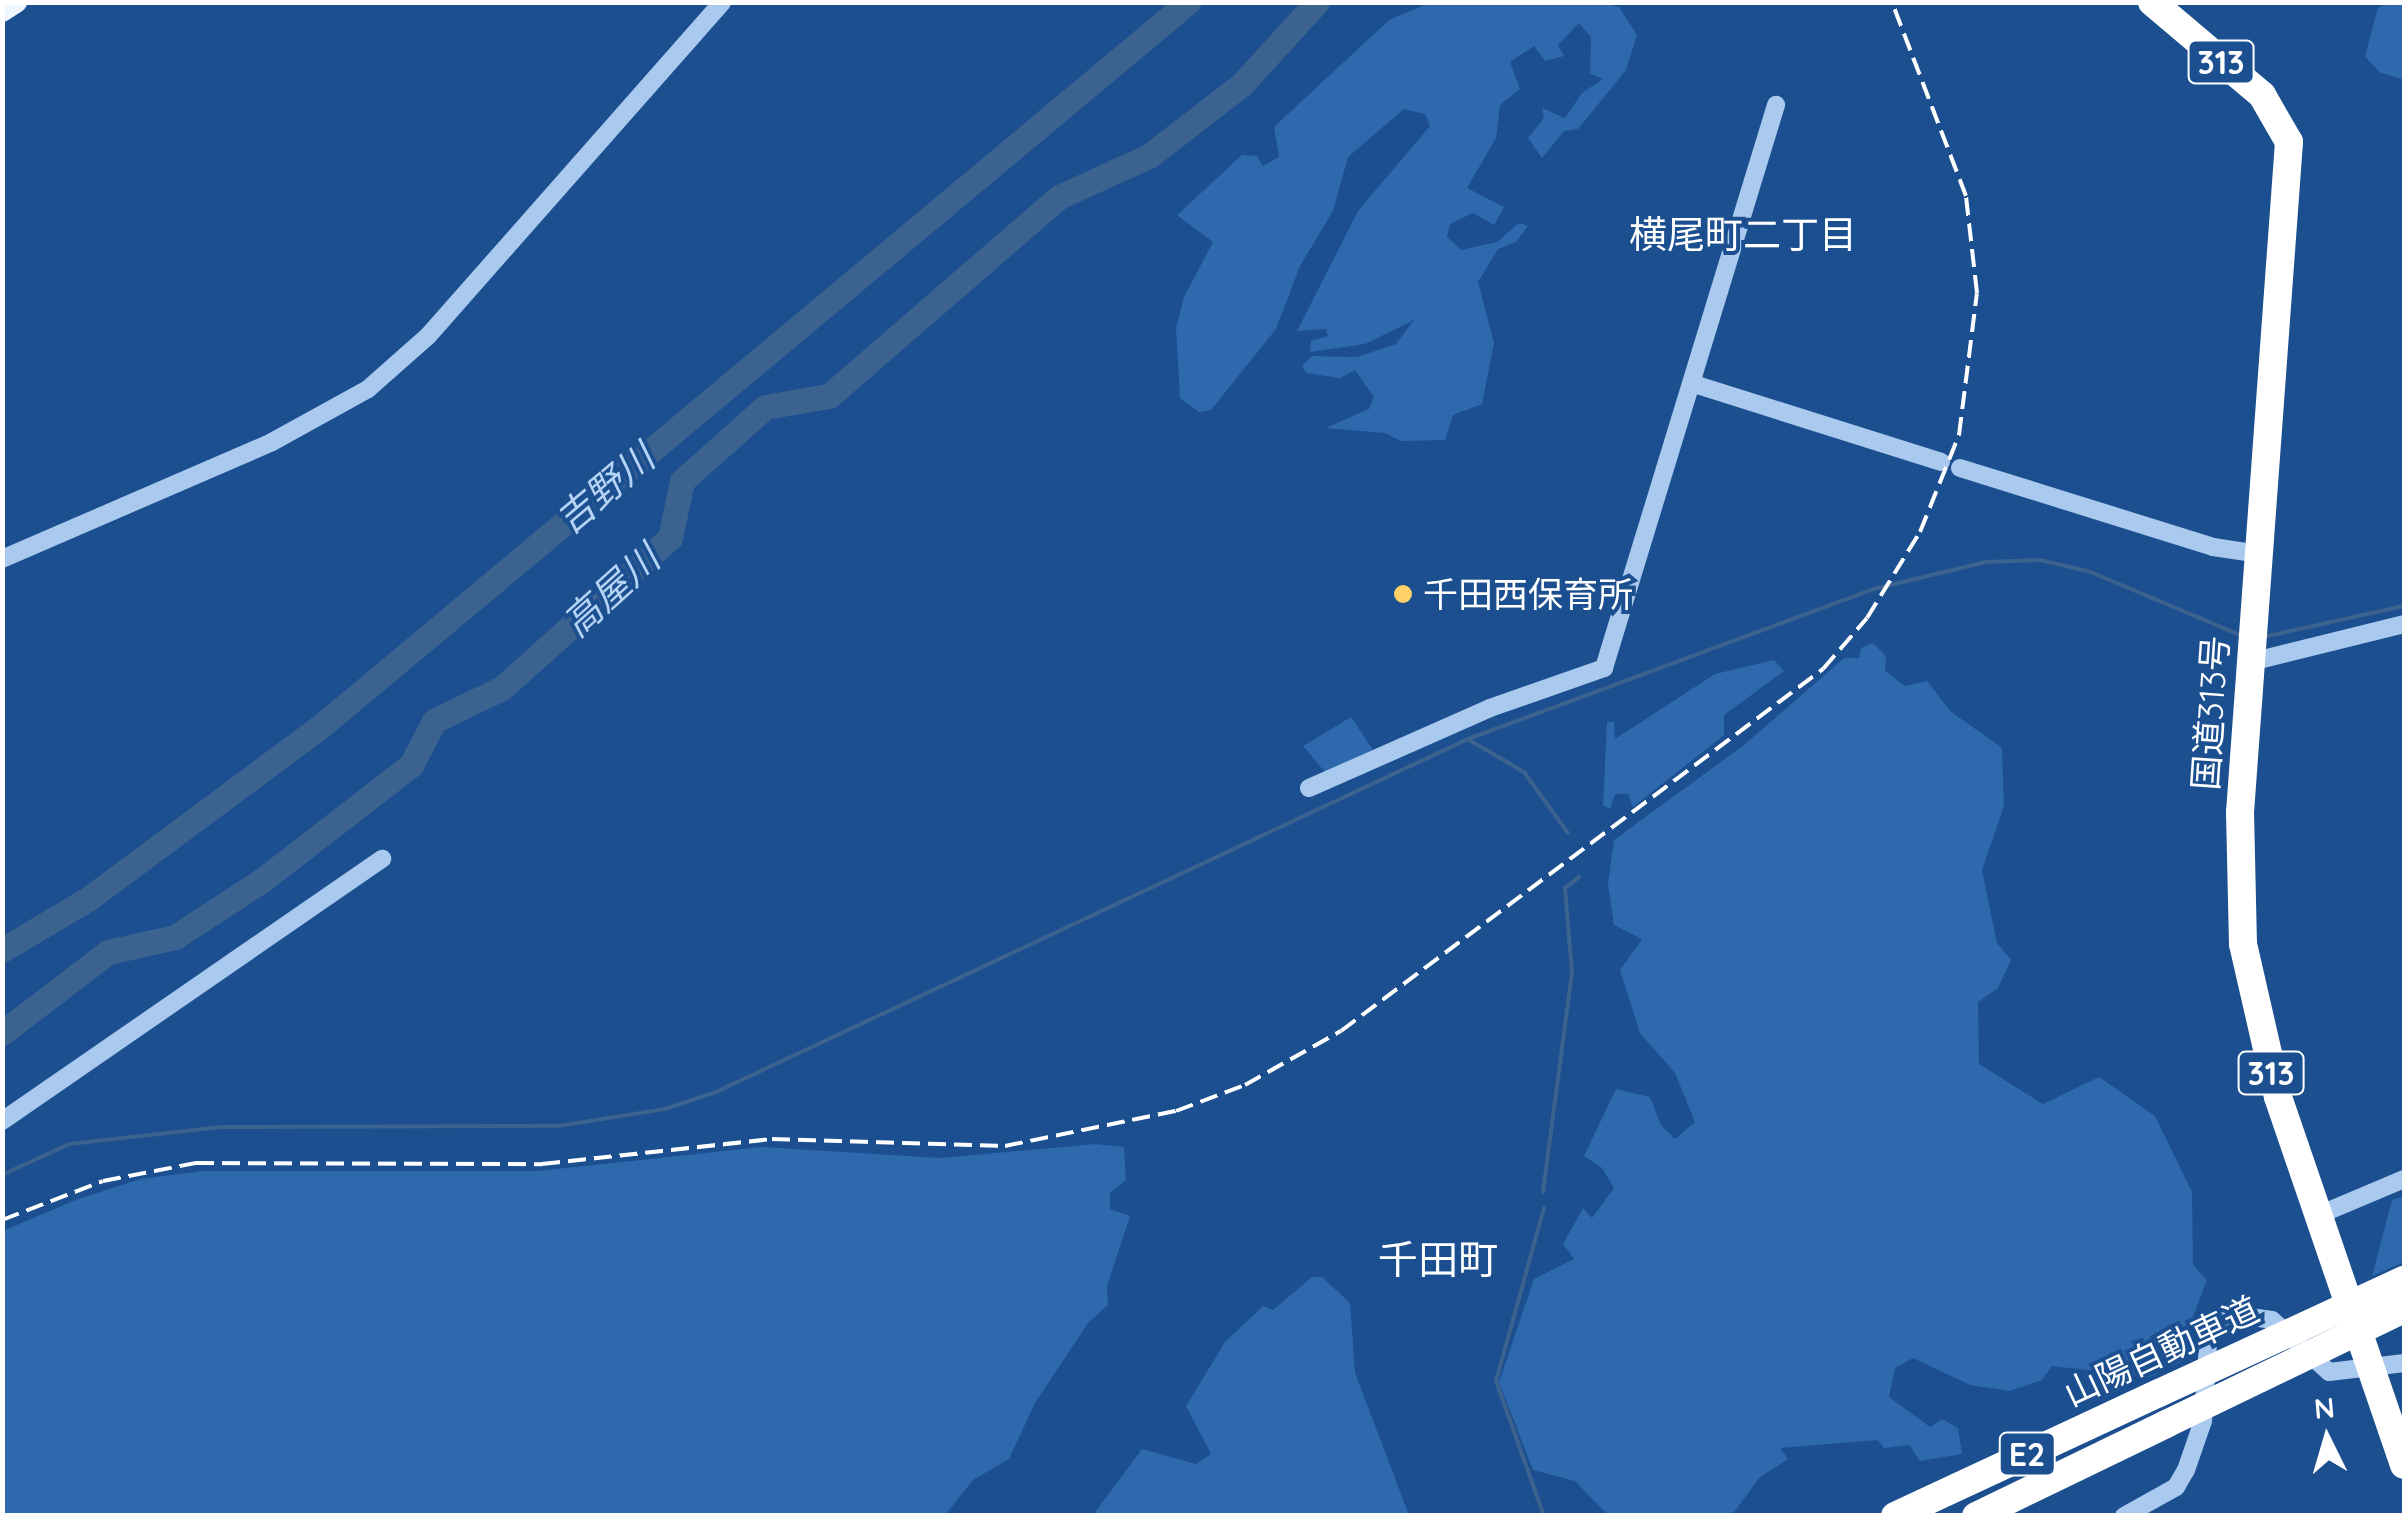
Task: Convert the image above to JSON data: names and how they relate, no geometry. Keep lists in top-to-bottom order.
{
  "streets": {
    "highway": [
      "313",
      "国道313号",
      "山陽自動車道",
      "E2"
    ]
  },
  "districts": ["横尾町二丁目", "千田町"],
  "water": ["吉野川", "高屋川"],
  "places": ["千田西保育所"],
  "north": "top"
}
